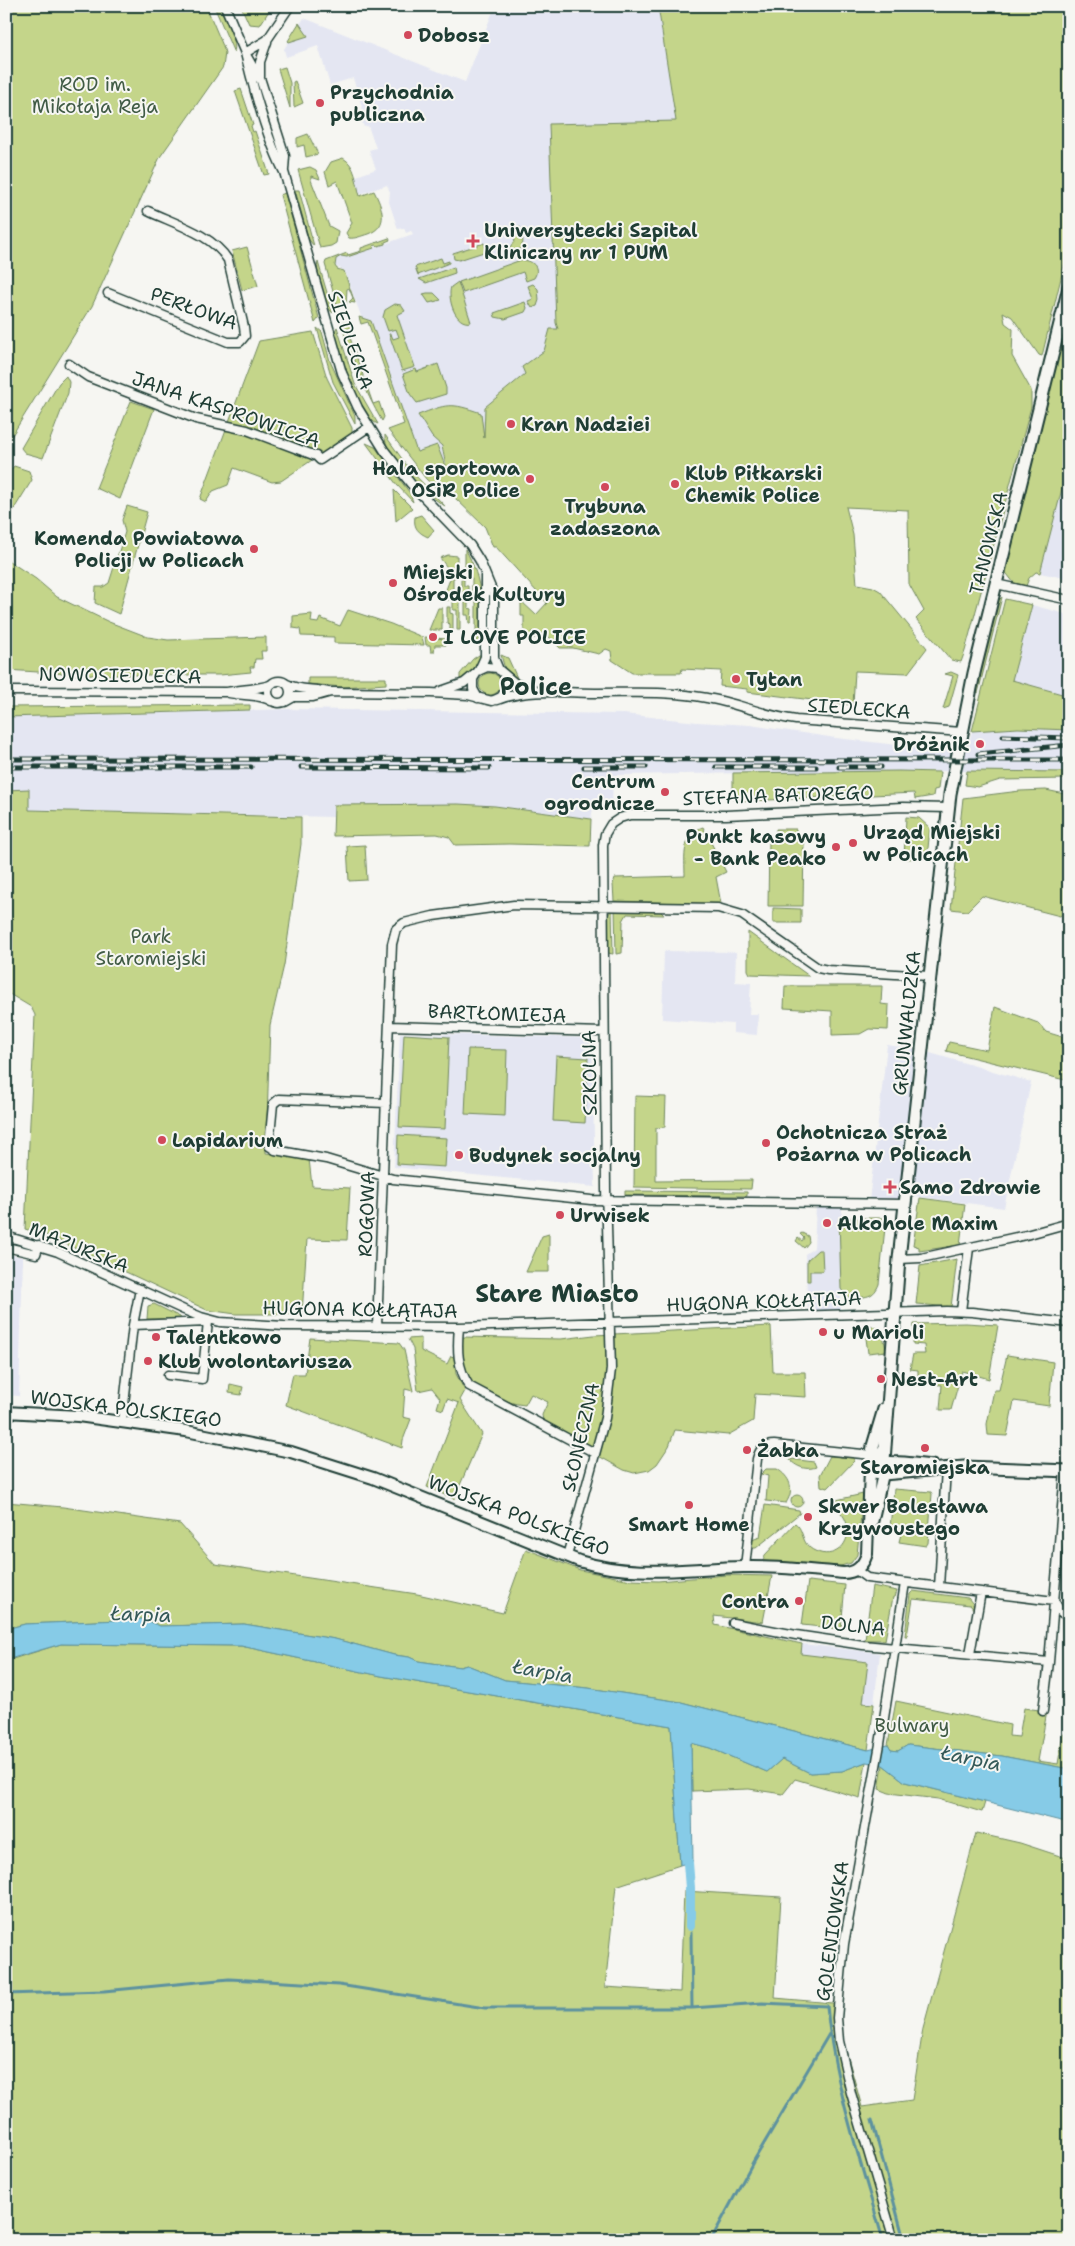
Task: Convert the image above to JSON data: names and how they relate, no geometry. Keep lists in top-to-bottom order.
{
  "streets": {
    "main road": ["TANOWSKA", "GRUNWALDZKA"],
    "street": [
      "PERŁOWA",
      "SIEDLECKA",
      "JANA KASPROWICZA",
      "NOWOSIEDLECKA",
      "STEFANA BATOREGO",
      "BARTŁOMIEJA",
      "SZKOLNA",
      "ROGOWA",
      "MAZURSKA",
      "HUGONA KOŁŁĄTAJA",
      "WOJSKA POLSKIEGO",
      "SŁONECZNA",
      "DOLNA",
      "GOLENIOWSKA"
    ]
  },
  "crossings": [
    ["SIEDLECKA", "JANA KASPROWICZA"],
    ["SIEDLECKA", "TANOWSKA"],
    ["SIEDLECKA", "NOWOSIEDLECKA"],
    ["TANOWSKA", "STEFANA BATOREGO"],
    ["TANOWSKA", "GRUNWALDZKA"],
    ["STEFANA BATOREGO", "GRUNWALDZKA"],
    ["STEFANA BATOREGO", "SZKOLNA"],
    ["BARTŁOMIEJA", "SZKOLNA"],
    ["BARTŁOMIEJA", "ROGOWA"],
    ["GRUNWALDZKA", "HUGONA KOŁŁĄTAJA"],
    ["GRUNWALDZKA", "WOJSKA POLSKIEGO"],
    ["SZKOLNA", "ROGOWA"],
    ["SZKOLNA", "HUGONA KOŁŁĄTAJA"],
    ["SZKOLNA", "SŁONECZNA"],
    ["ROGOWA", "HUGONA KOŁŁĄTAJA"],
    ["MAZURSKA", "HUGONA KOŁŁĄTAJA"],
    ["HUGONA KOŁŁĄTAJA", "SŁONECZNA"],
    ["WOJSKA POLSKIEGO", "SŁONECZNA"],
    ["DOLNA", "GOLENIOWSKA"]
  ],
  "districts": ["Police", "Stare Miasto"],
  "water": ["Łarpia"],
  "parks": ["ROD im. Mikołaja Reja", "Park Staromiejski", "Bulwary"],
  "places": {
    "other": [
      "Dobosz",
      "Przychodnia publiczna",
      "Kran Nadziei",
      "Hala sportowa OSiR Police",
      "Klub Piłkarski Chemik Police",
      "Trybuna zadaszona",
      "Komenda Powiatowa Policji w Policach",
      "Miejski Ośrodek Kultury",
      "I LOVE POLICE",
      "Tytan",
      "Dróżnik",
      "Centrum ogrodnicze",
      "Urząd Miejski w Policach",
      "Punkt kasowy - Bank Peako",
      "Lapidarium",
      "Ochotnicza Straż Pożarna w Policach",
      "Budynek socjalny",
      "Urwisek",
      "Alkohole Maxim",
      "u Marioli",
      "Talentkowo",
      "Klub wolontariusza",
      "Nest-Art",
      "Staromiejska",
      "Żabka",
      "Smart Home",
      "Skwer Bolesława Krzywoustego",
      "Contra"
    ],
    "health": ["Uniwersytecki Szpital Kliniczny nr 1 PUM", "Samo Zdrowie"]
  }
}
